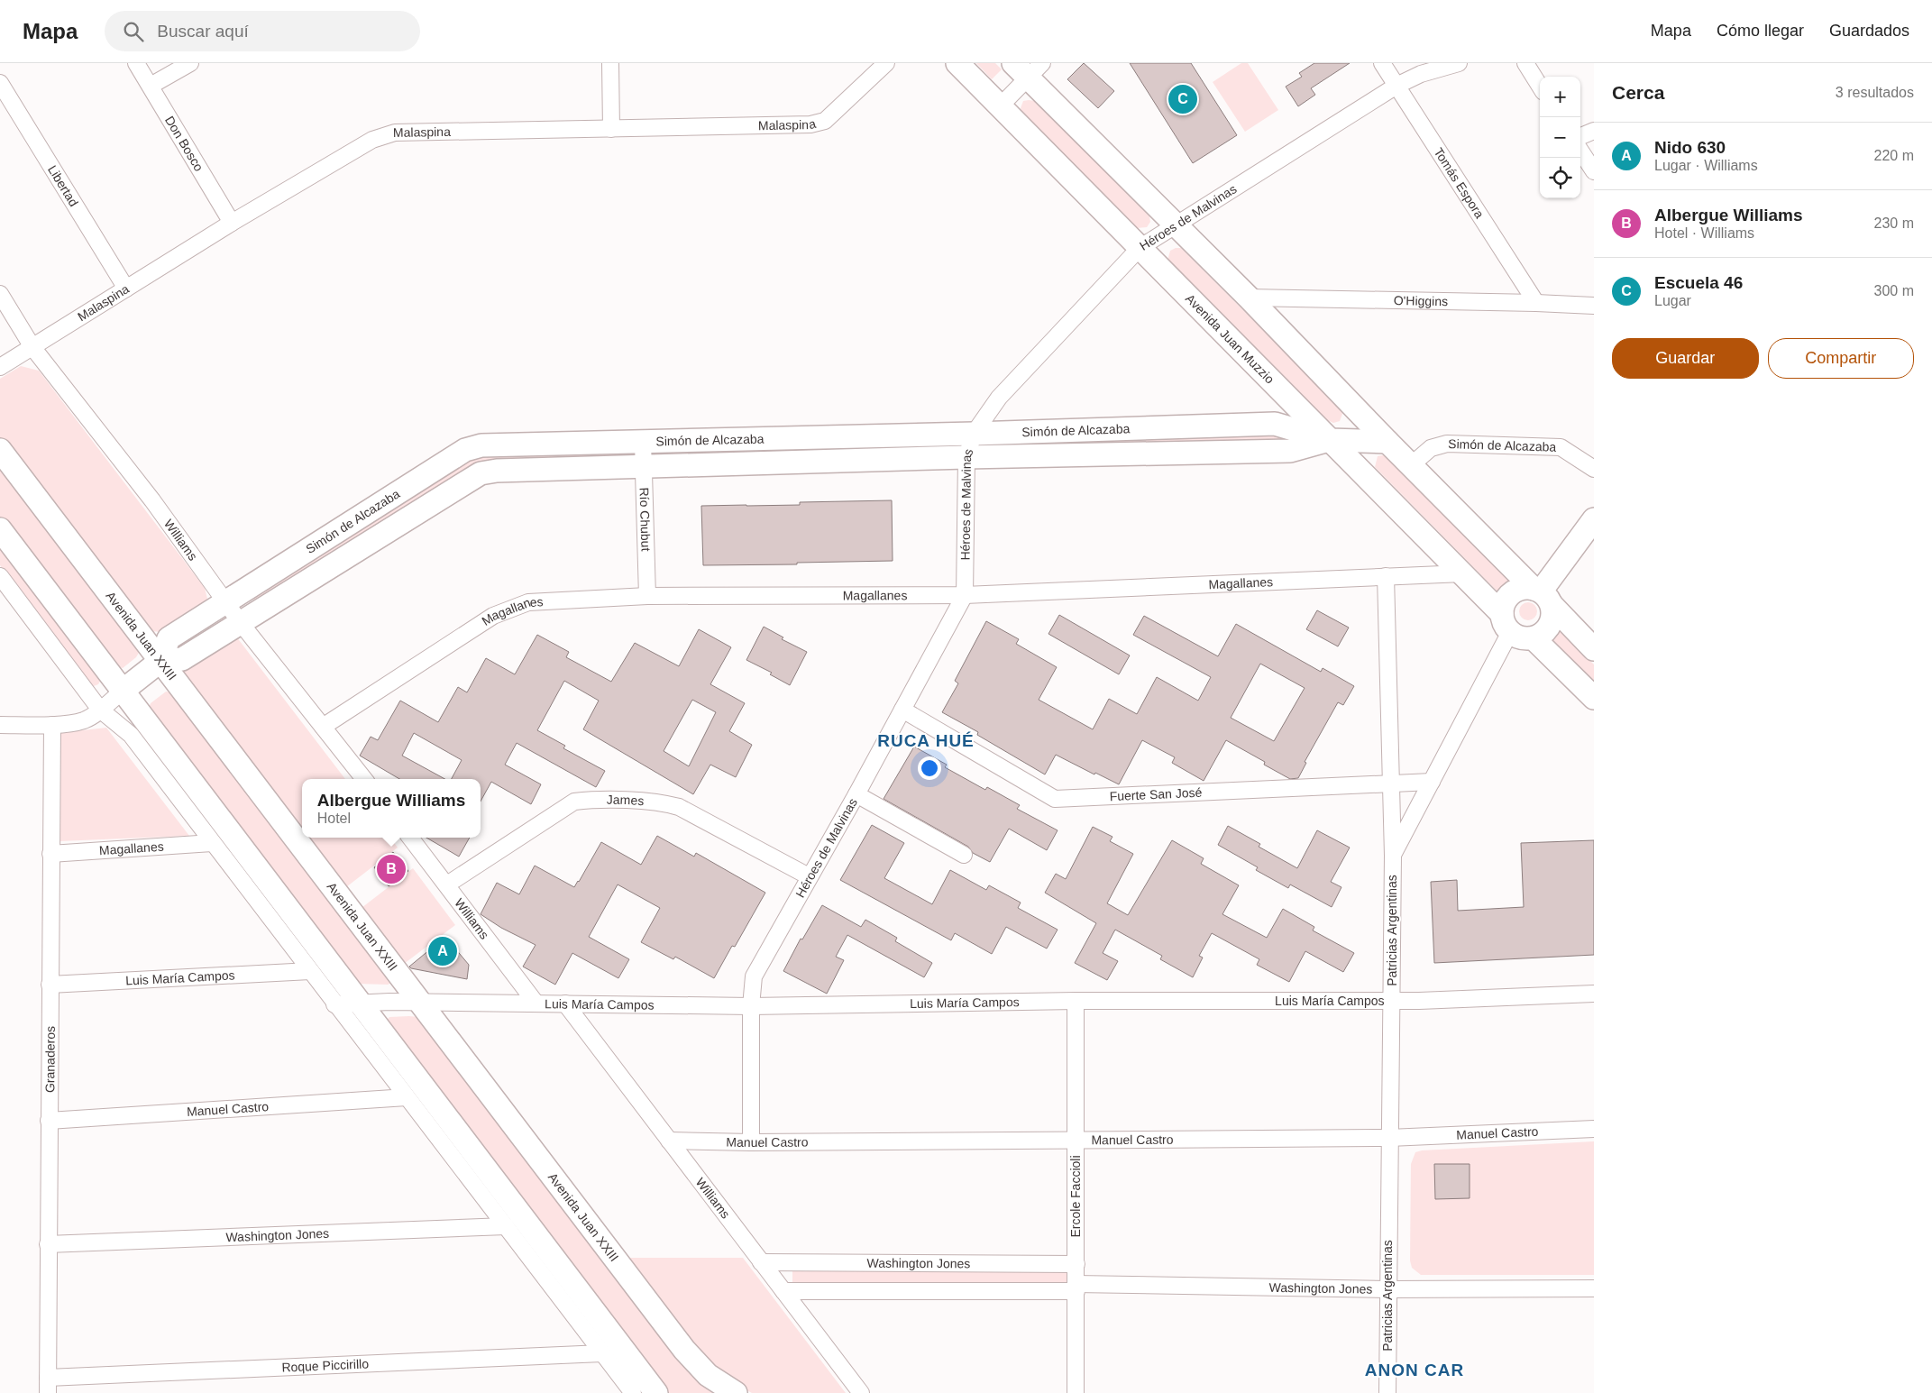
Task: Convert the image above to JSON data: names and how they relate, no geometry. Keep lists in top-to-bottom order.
{
  "streets": {
    "street": [
      "Malaspina",
      "Don Bosco",
      "Tomás Espora",
      "Libertad",
      "Héroes de Malvinas",
      "O'Higgins",
      "Avenida Juan Muzzio",
      "Simón de Alcazaba",
      "Río Chubut",
      "Williams",
      "Magallanes",
      "Avenida Juan XXIII",
      "Fuerte San José",
      "James",
      "Patricias Argentinas",
      "Luis María Campos",
      "Granaderos",
      "Manuel Castro",
      "Ercole Faccioli",
      "Washington Jones",
      "Roque Piccirillo"
    ]
  },
  "crossings": [
    ["Malaspina", "Don Bosco"],
    ["Malaspina", "Libertad"],
    ["Malaspina", "Williams"],
    ["Tomás Espora", "Héroes de Malvinas"],
    ["Tomás Espora", "O'Higgins"],
    ["Héroes de Malvinas", "Avenida Juan Muzzio"],
    ["Héroes de Malvinas", "Simón de Alcazaba"],
    ["Héroes de Malvinas", "Magallanes"],
    ["Héroes de Malvinas", "Fuerte San José"],
    ["Héroes de Malvinas", "James"],
    ["Héroes de Malvinas", "Luis María Campos"],
    ["Héroes de Malvinas", "Manuel Castro"],
    ["Avenida Juan Muzzio", "Simón de Alcazaba"],
    ["Avenida Juan Muzzio", "Magallanes"],
    ["Simón de Alcazaba", "Río Chubut"],
    ["Simón de Alcazaba", "Williams"],
    ["Simón de Alcazaba", "Avenida Juan XXIII"],
    ["Río Chubut", "Magallanes"],
    ["Williams", "Magallanes"],
    ["Williams", "James"],
    ["Williams", "Luis María Campos"],
    ["Williams", "Manuel Castro"],
    ["Williams", "Washington Jones"],
    ["Magallanes", "Patricias Argentinas"],
    ["Magallanes", "Granaderos"],
    ["Avenida Juan XXIII", "Luis María Campos"],
    ["Fuerte San José", "Patricias Argentinas"],
    ["Patricias Argentinas", "Luis María Campos"],
    ["Patricias Argentinas", "Manuel Castro"],
    ["Patricias Argentinas", "Washington Jones"],
    ["Luis María Campos", "Granaderos"],
    ["Luis María Campos", "Ercole Faccioli"],
    ["Granaderos", "Manuel Castro"],
    ["Granaderos", "Washington Jones"],
    ["Granaderos", "Roque Piccirillo"],
    ["Manuel Castro", "Ercole Faccioli"],
    ["Ercole Faccioli", "Washington Jones"]
  ],
  "districts": ["RUCA HUÉ", "ANON CAR"],
  "page": {
    "header": "Mapa",
    "search": "Buscar aquí",
    "nav": ["Mapa", "Cómo llegar", "Guardados"],
    "heading": ["Cerca", "3 resultados"],
    "map_buttons": ["+", "−"],
    "pins": ["C", "B", "A"],
    "list": [
      {
        "mark": "A",
        "name": "Nido 630",
        "note": "Lugar · Williams",
        "value": "220 m"
      },
      {
        "mark": "B",
        "name": "Albergue Williams",
        "note": "Hotel · Williams",
        "value": "230 m"
      },
      {
        "mark": "C",
        "name": "Escuela 46",
        "note": "Lugar",
        "value": "300 m"
      }
    ],
    "buttons": ["Guardar", "Compartir"],
    "popup": ["Albergue Williams", "Hotel"]
  }
}
